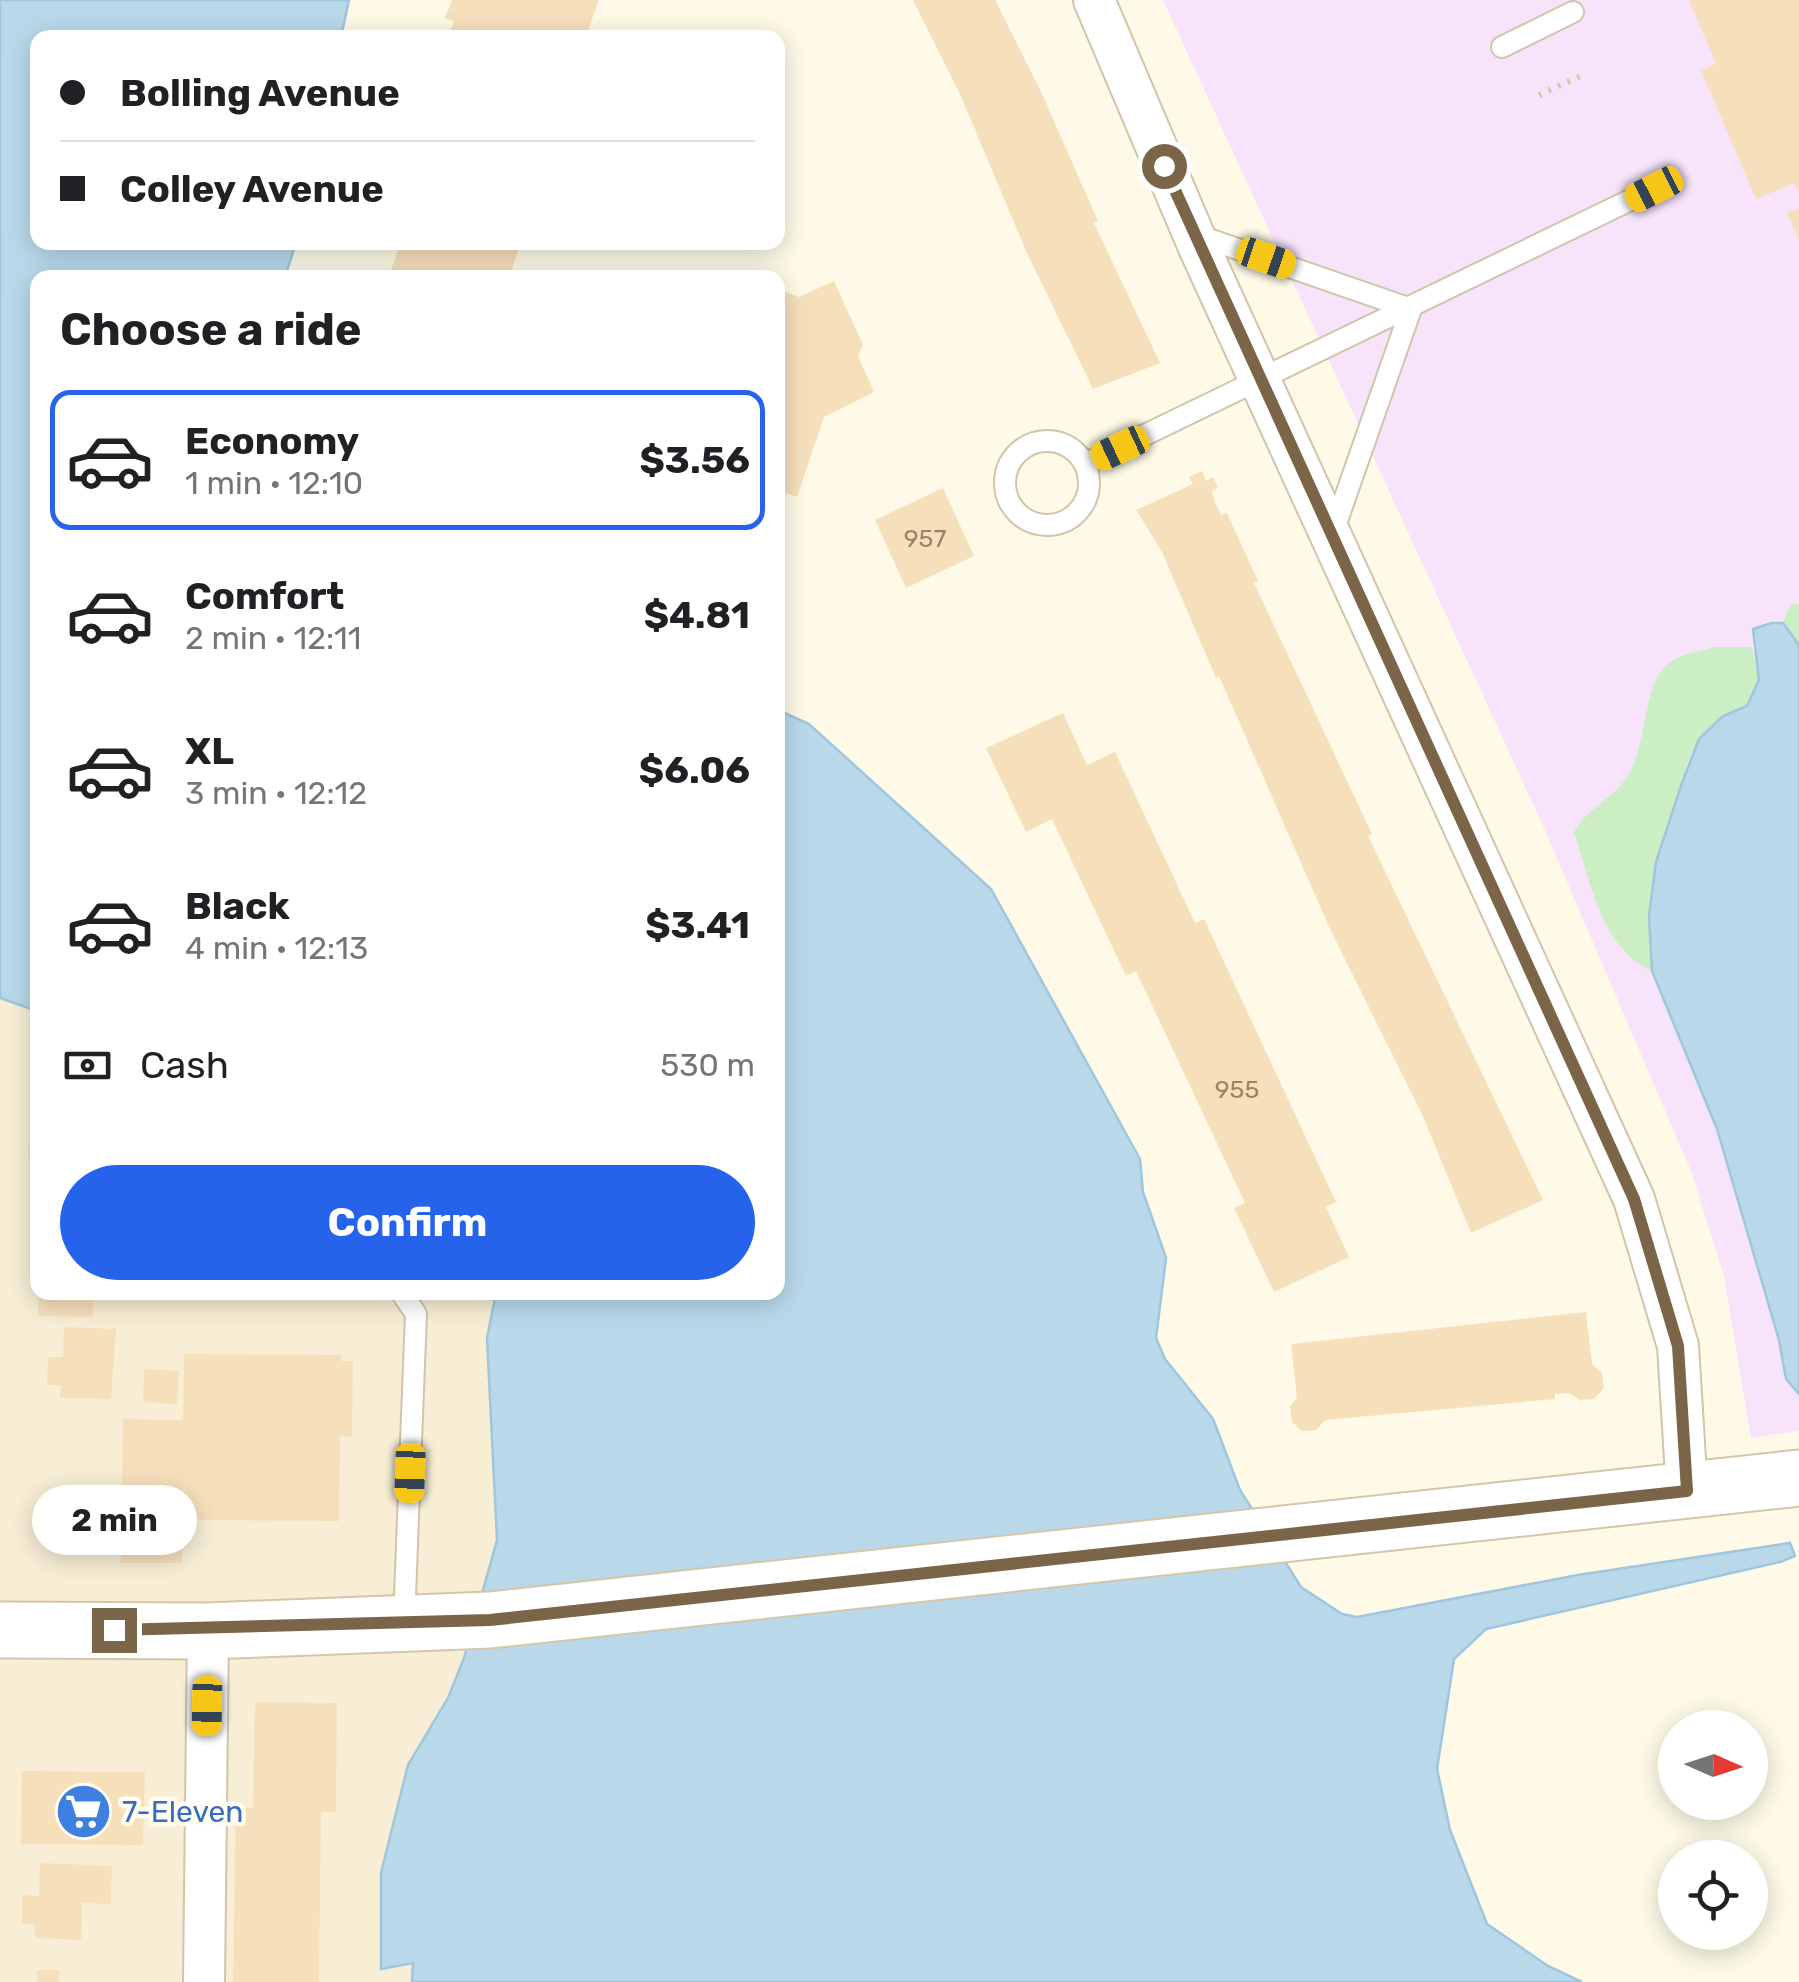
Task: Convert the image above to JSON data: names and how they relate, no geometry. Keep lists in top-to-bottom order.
{
  "places": {
    "supermarket": ["7-Eleven"]
  },
  "house_numbers": ["957", "955"],
  "north": "right",
  "page": {
    "banner": ["Bolling Avenue", "Colley Avenue"],
    "heading": "Choose a ride",
    "list": [
      {
        "name": "Economy",
        "note": "1 min · 12:10",
        "value": "$3.56"
      },
      {
        "name": "Comfort",
        "note": "2 min · 12:11",
        "value": "$4.81"
      },
      {
        "name": "XL",
        "note": "3 min · 12:12",
        "value": "$6.06"
      },
      {
        "name": "Black",
        "note": "4 min · 12:13",
        "value": "$3.41"
      }
    ],
    "pay": ["Cash", "530 m"],
    "buttons": "Confirm",
    "bubble": "2 min"
  }
}
